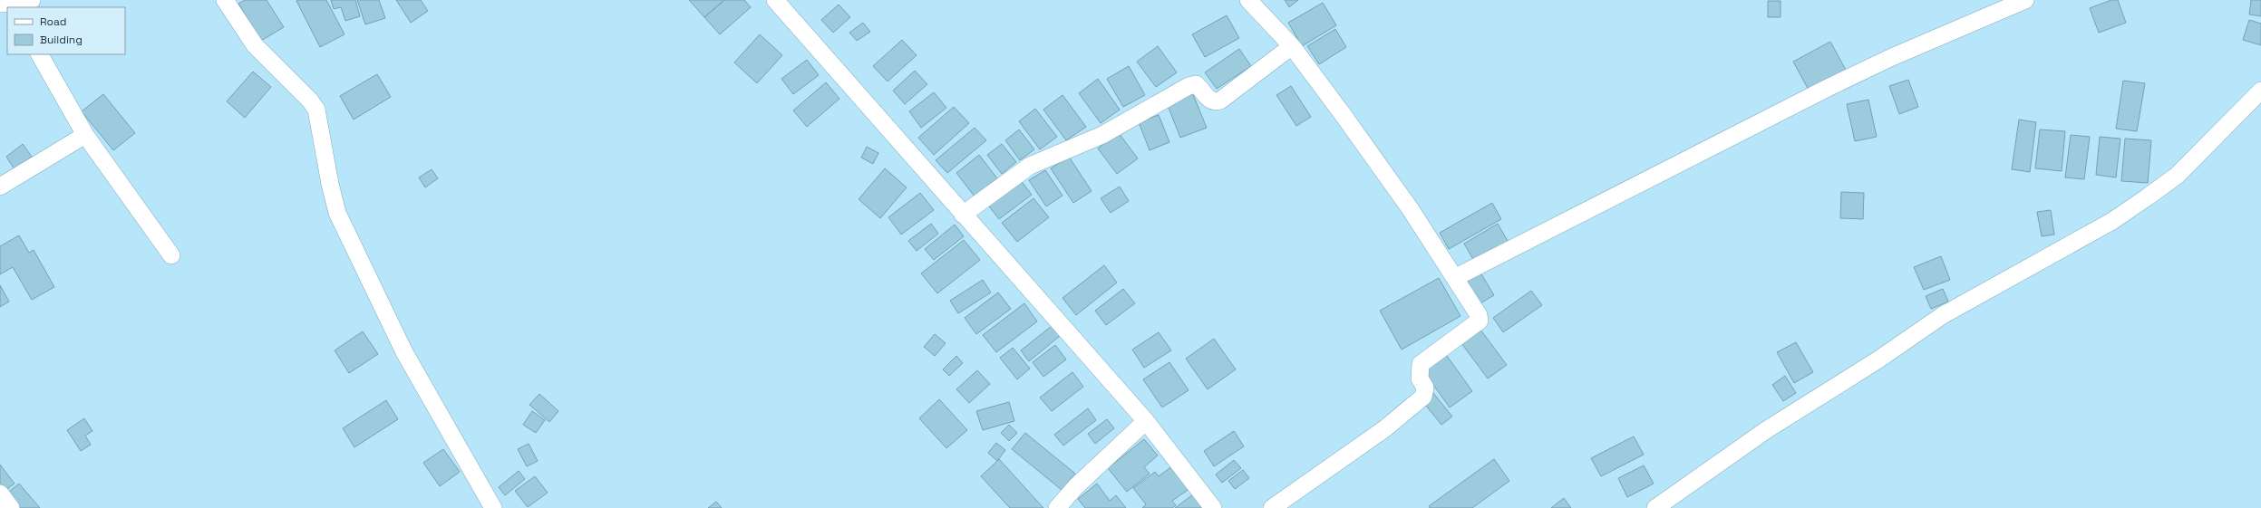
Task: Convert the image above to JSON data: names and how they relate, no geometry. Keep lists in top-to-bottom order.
{
  "legend": ["Road", "Building"]
}
